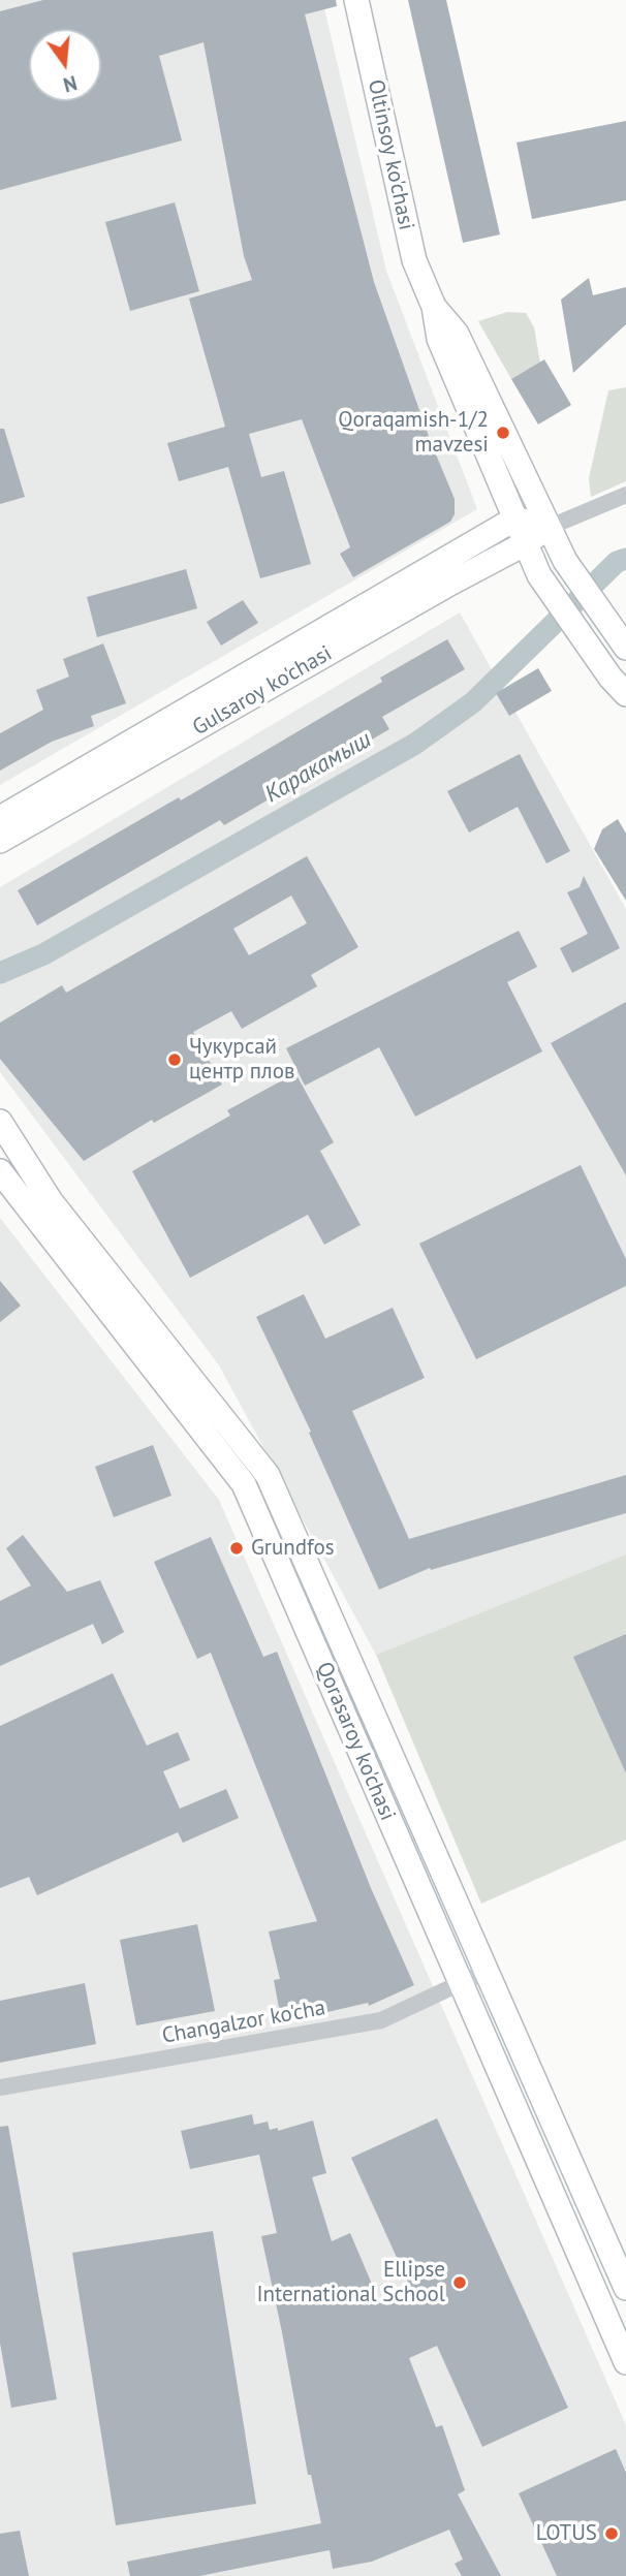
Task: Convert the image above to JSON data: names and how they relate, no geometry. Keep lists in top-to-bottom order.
{
  "streets": {
    "main road": ["Oltinsoy ko'chasi", "Gulsaroy ko'chasi", "Qorasaroy ko'chasi"],
    "street": ["Changalzor ko'cha"]
  },
  "crossings": [
    ["Oltinsoy ko'chasi", "Gulsaroy ko'chasi"],
    ["Qorasaroy ko'chasi", "Changalzor ko'cha"]
  ],
  "water": ["Каракамыш"],
  "places": [
    "Qoraqamish-1/2 mavzesi",
    "Чукурсай центр плов",
    "Grundfos",
    "Ellipse International School",
    "LOTUS"
  ],
  "north": "bottom"
}
